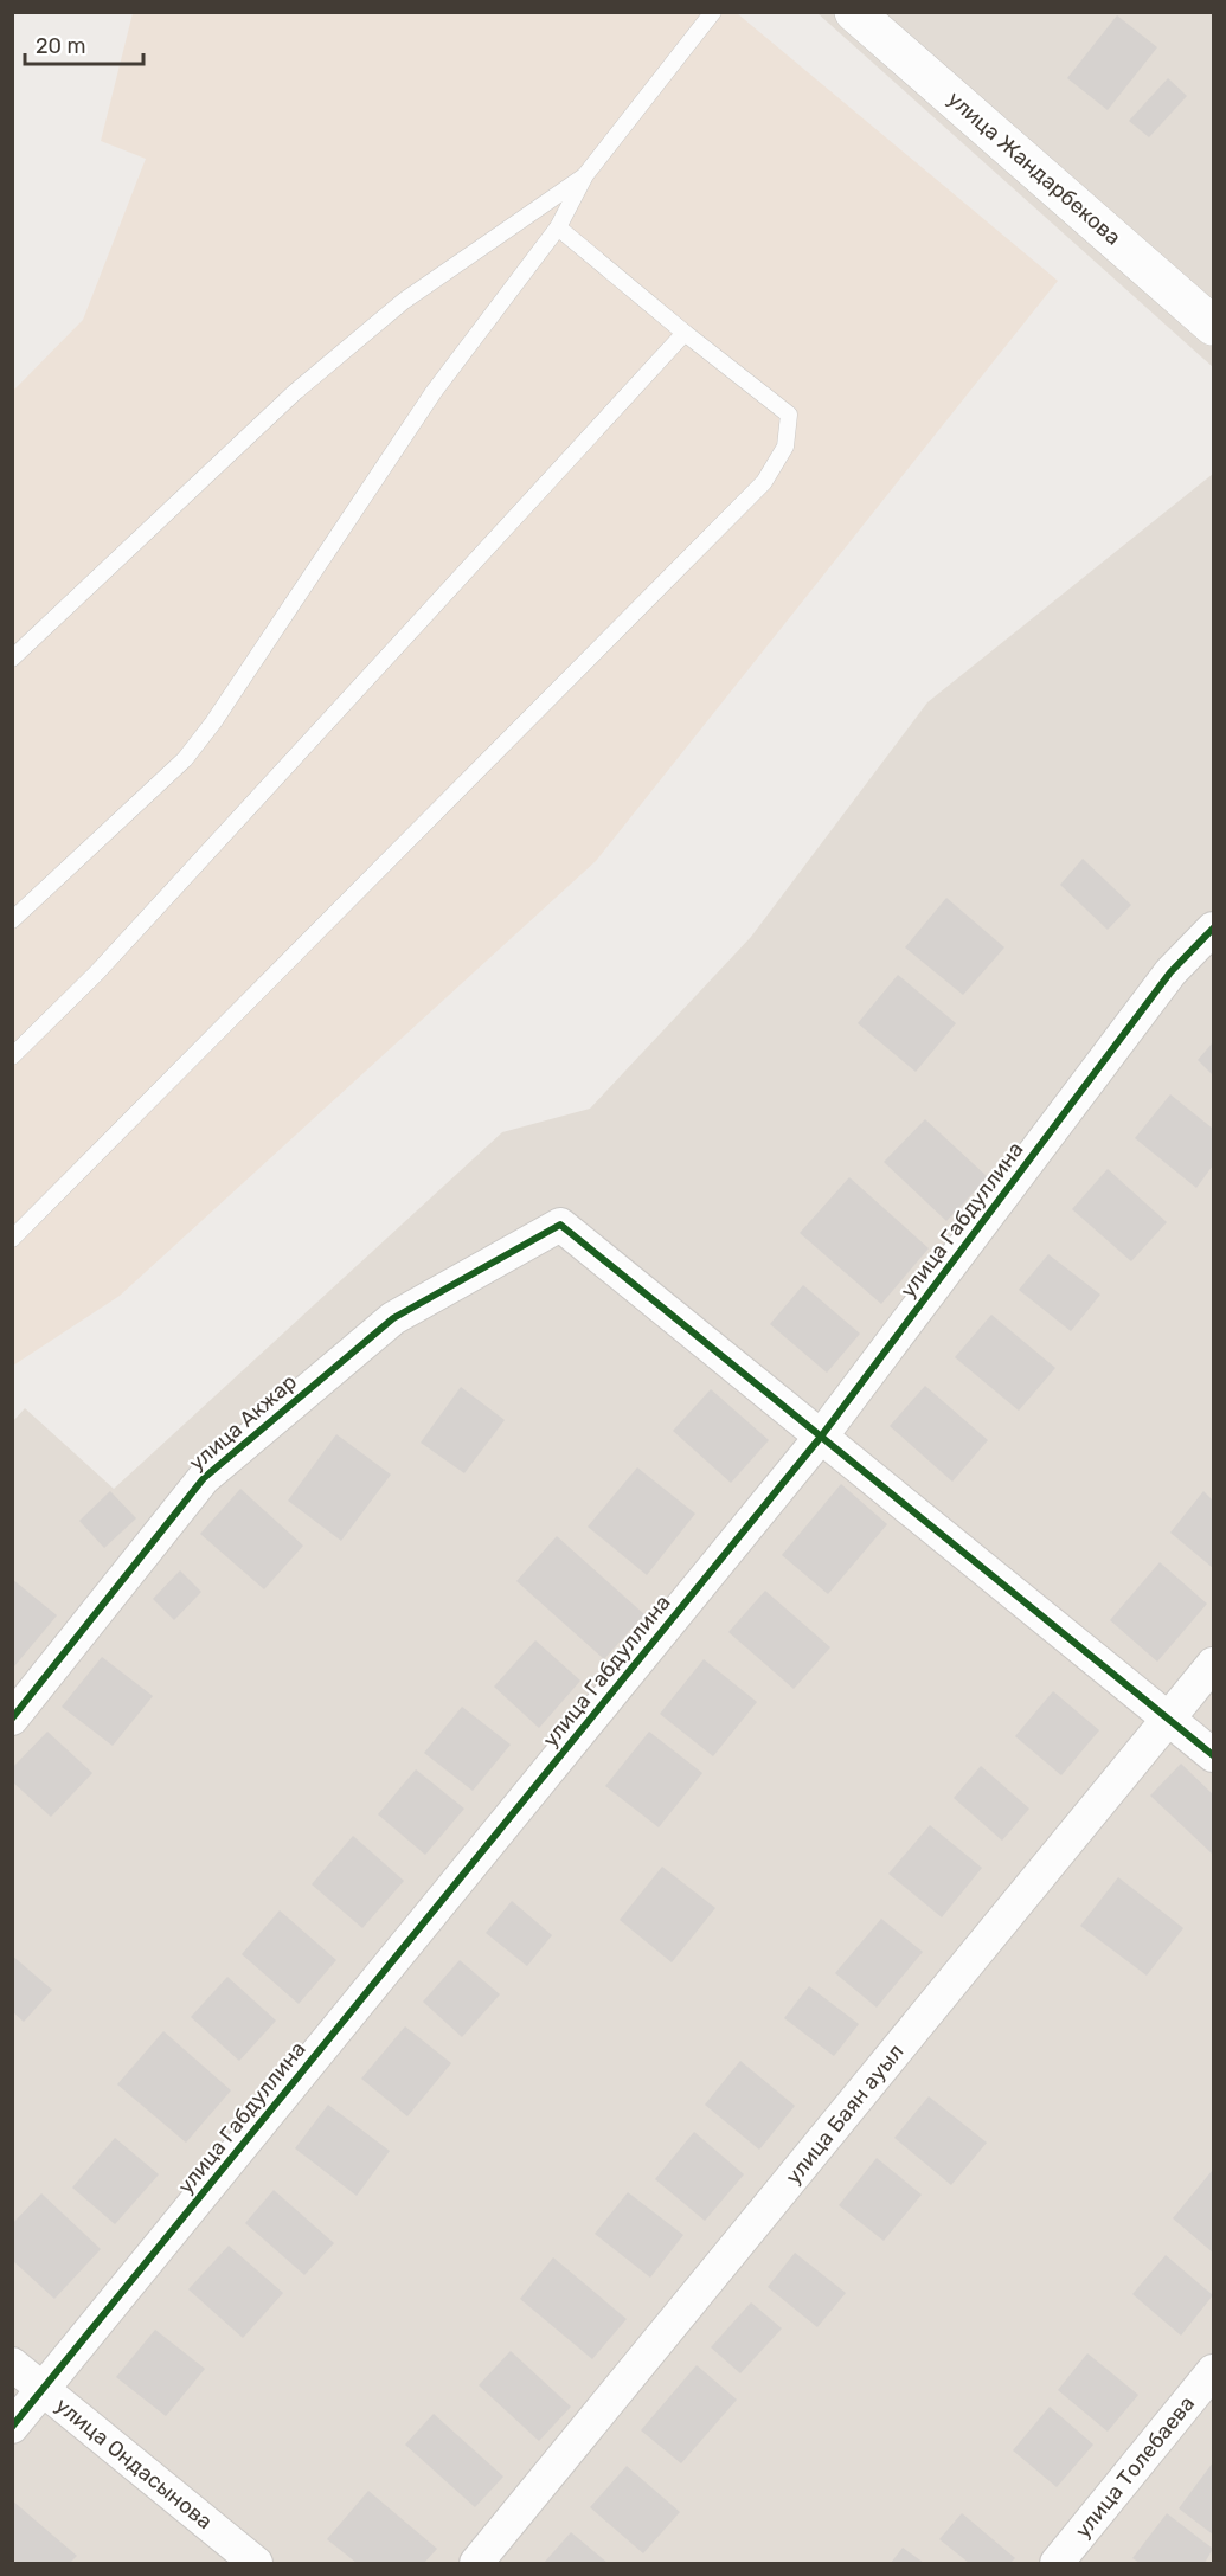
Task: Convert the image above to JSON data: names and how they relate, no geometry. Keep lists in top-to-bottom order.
{
  "streets": {
    "street": [
      "улица Жандарбекова",
      "улица Габдуллина",
      "улица Акжар",
      "улица Баян ауыл",
      "улица Ондасынова",
      "улица Толебаева"
    ]
  },
  "crossings": [
    ["улица Габдуллина", "улица Акжар"],
    ["улица Габдуллина", "улица Ондасынова"]
  ],
  "scale_bar": "20 m"
}
